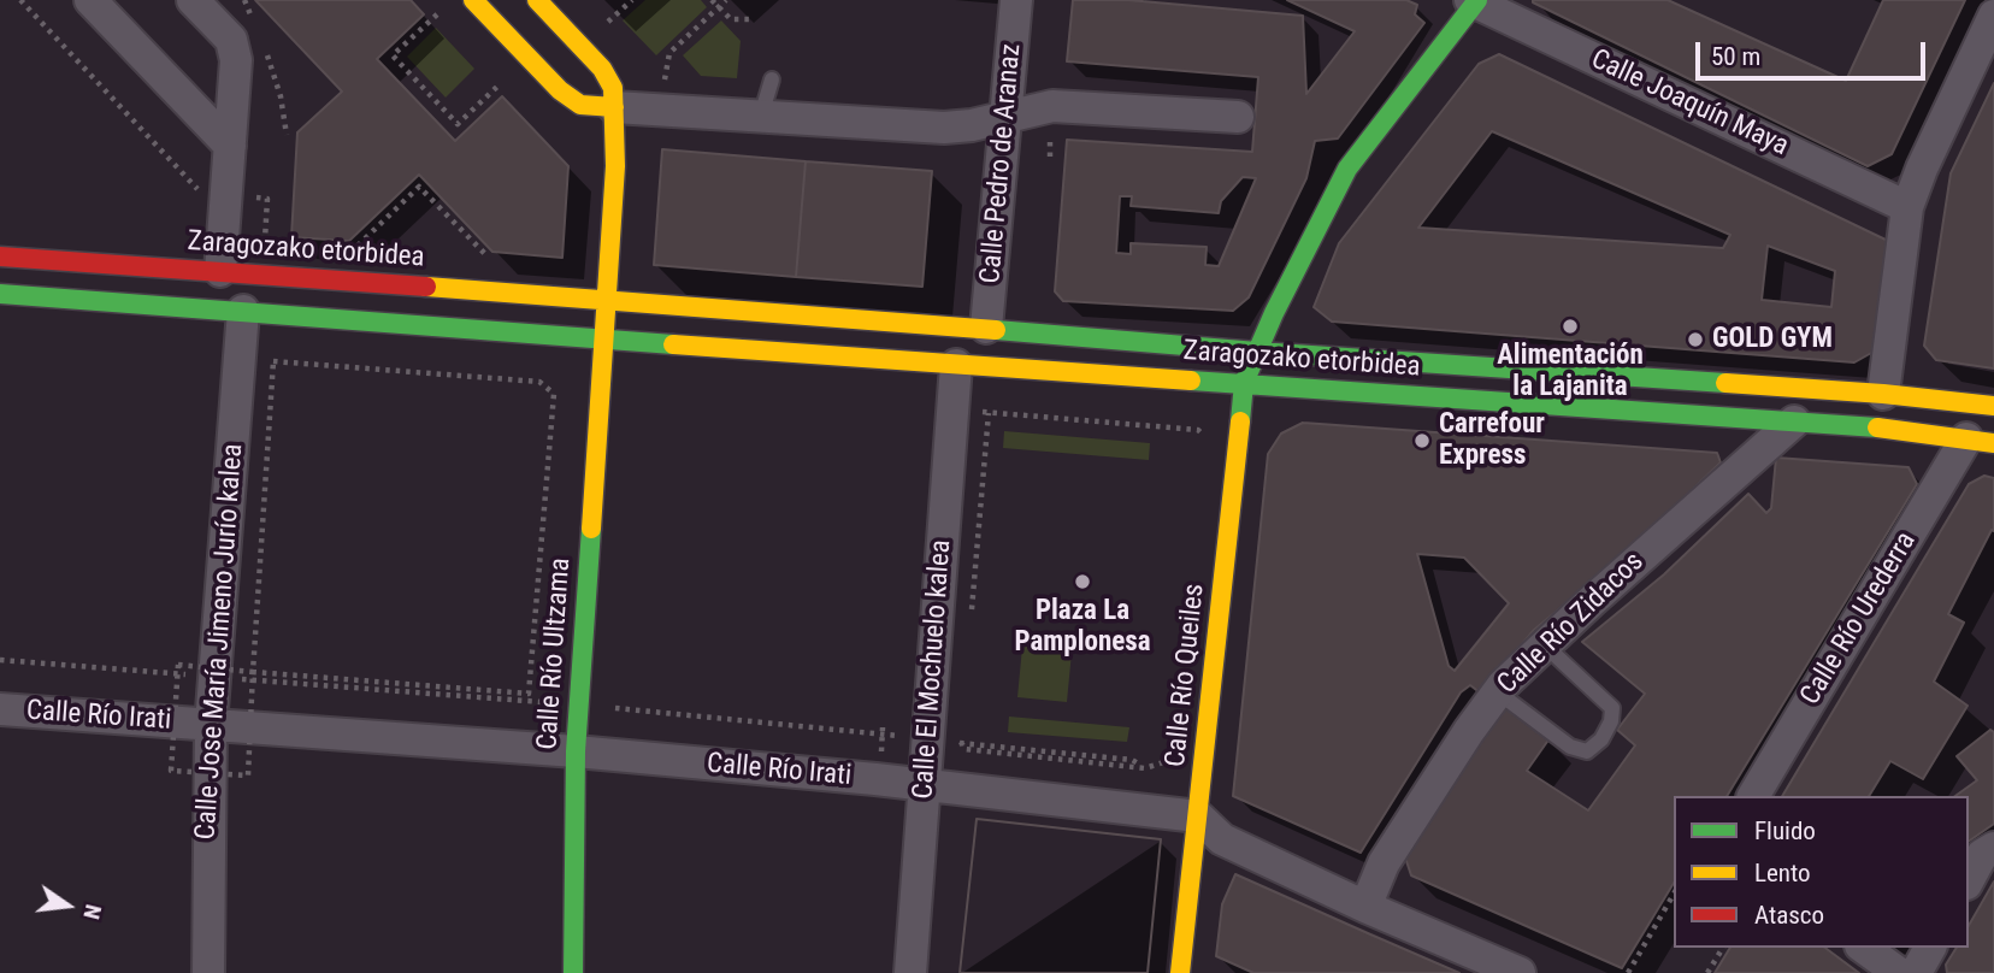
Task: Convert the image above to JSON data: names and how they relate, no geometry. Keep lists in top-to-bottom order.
{
  "streets": {
    "main road": ["Zaragozako etorbidea", "Calle Río Ultzama", "Calle Río Queiles"],
    "street": [
      "Calle Joaquín Maya",
      "Calle Pedro de Aranaz",
      "Calle Río Urederra",
      "Calle Río Zidacos",
      "Calle Jose María Jimeno Jurío kalea",
      "Calle El Mochuelo kalea",
      "Calle Río Irati"
    ]
  },
  "crossings": [
    ["Calle Joaquín Maya", "Calle Río Queiles"],
    ["Calle Pedro de Aranaz", "Zaragozako etorbidea"],
    ["Zaragozako etorbidea", "Calle Río Urederra"],
    ["Zaragozako etorbidea", "Calle Río Zidacos"],
    ["Zaragozako etorbidea", "Calle Jose María Jimeno Jurío kalea"],
    ["Zaragozako etorbidea", "Calle Río Ultzama"],
    ["Zaragozako etorbidea", "Calle El Mochuelo kalea"],
    ["Zaragozako etorbidea", "Calle Río Queiles"],
    ["Calle Jose María Jimeno Jurío kalea", "Calle Río Irati"],
    ["Calle Río Ultzama", "Calle Río Irati"],
    ["Calle El Mochuelo kalea", "Calle Río Irati"],
    ["Calle Río Queiles", "Calle Río Irati"]
  ],
  "places": [
    "Alimentación la Lajanita",
    "GOLD GYM",
    "Carrefour Express",
    "Plaza La Pamplonesa"
  ],
  "legend": ["Fluido", "Lento", "Atasco"],
  "scale_bar": "50 m",
  "north": "right"
}
